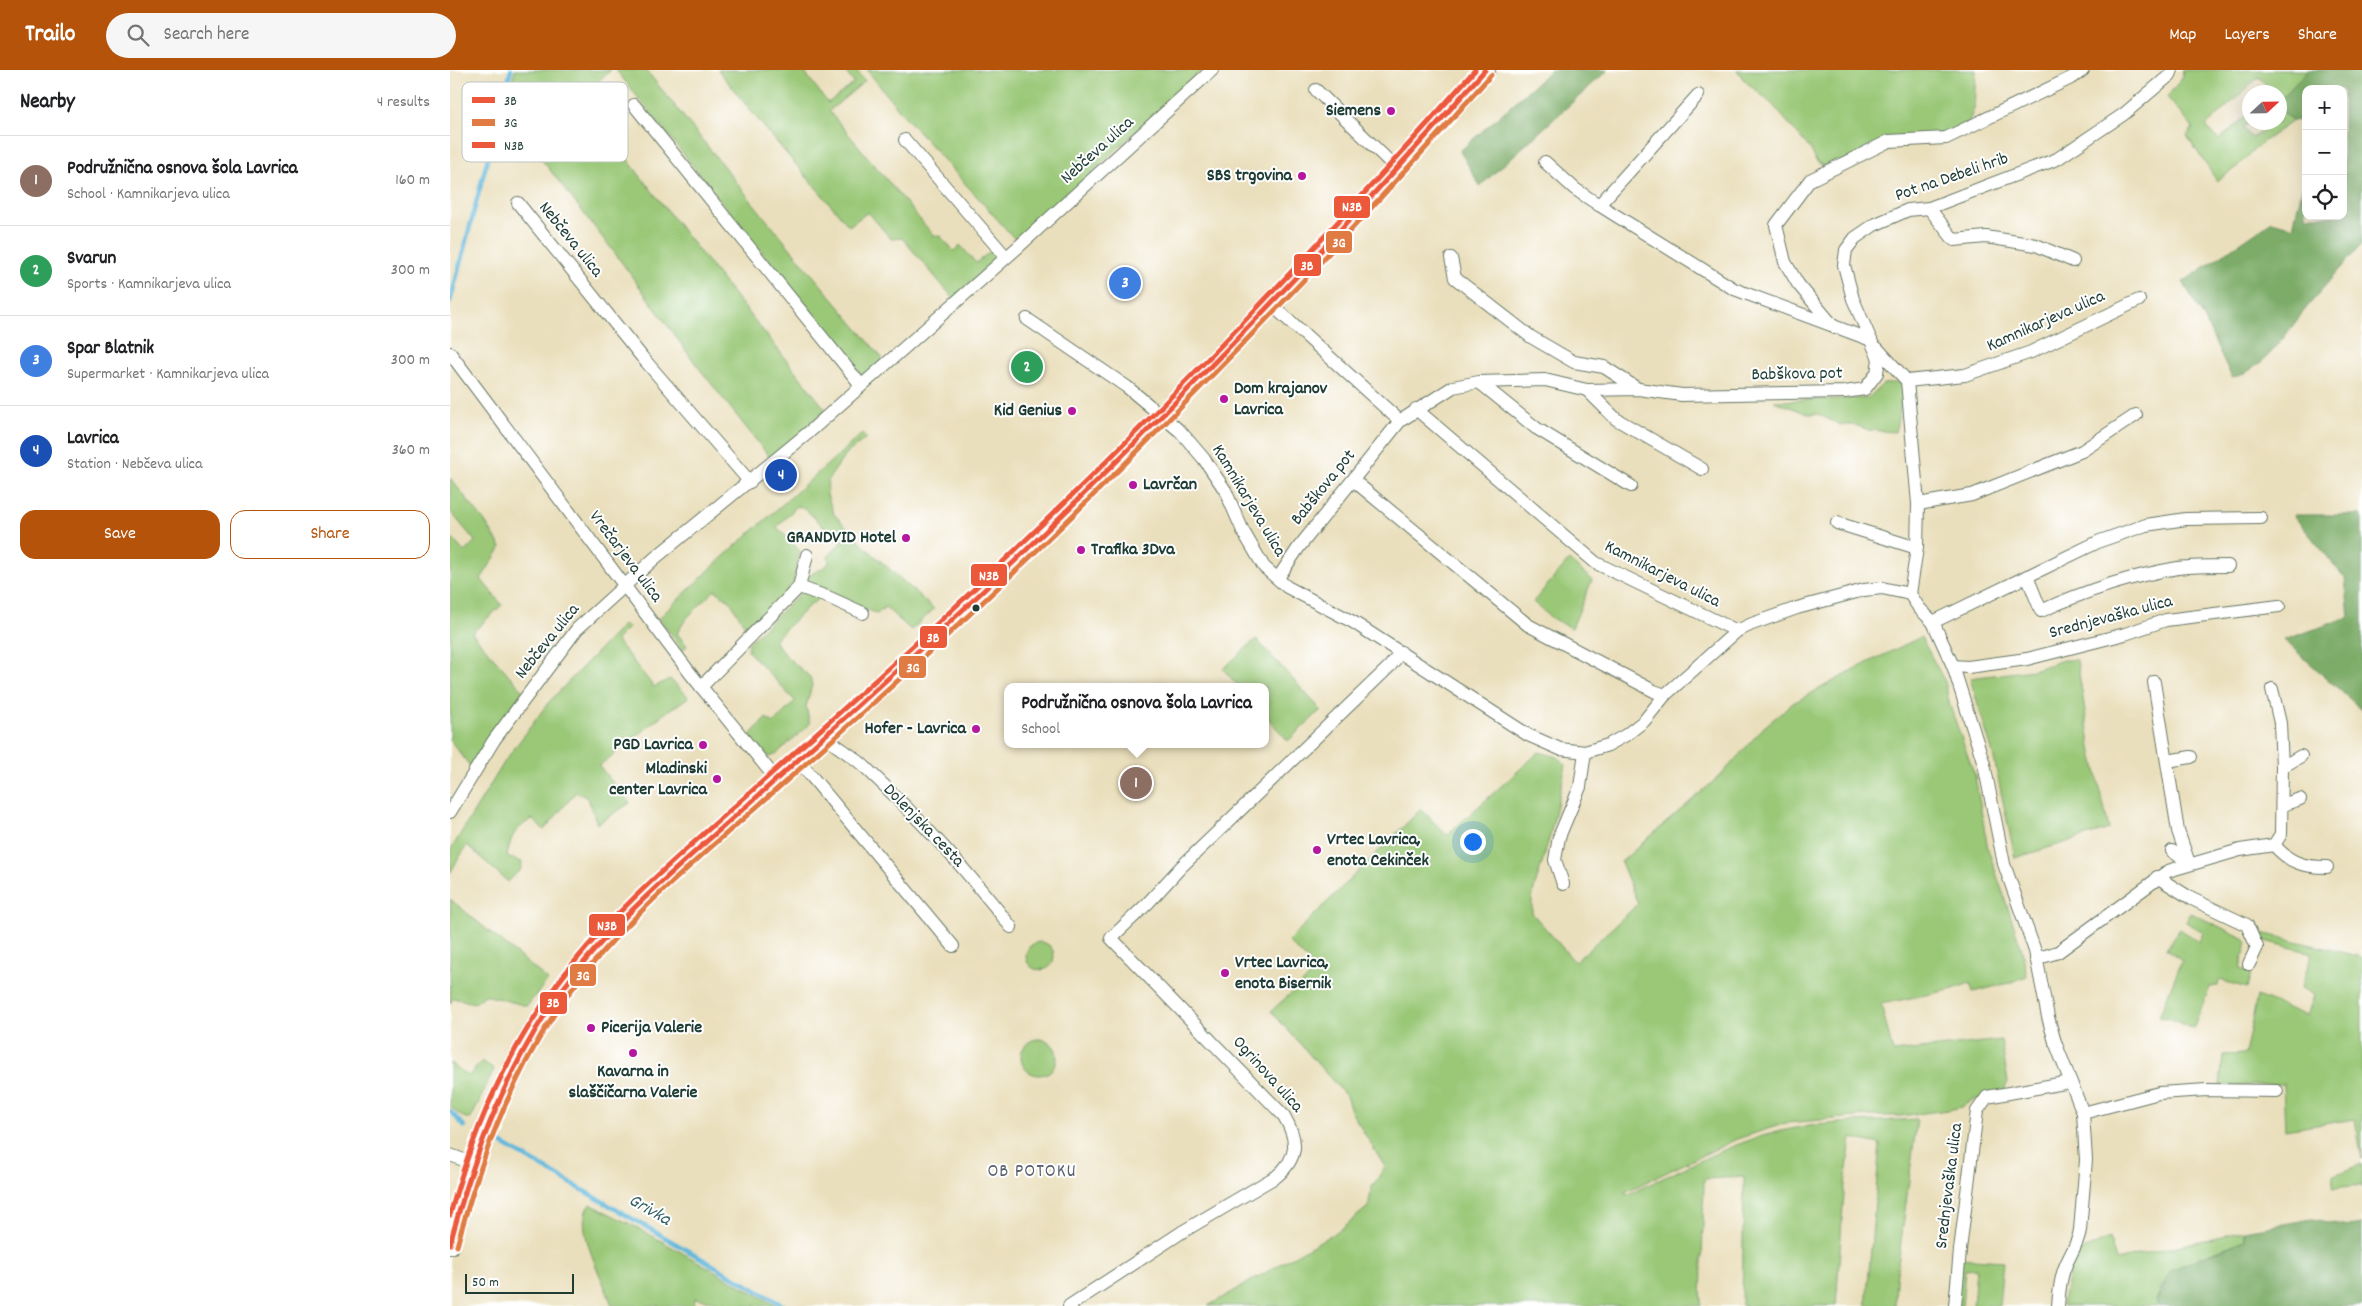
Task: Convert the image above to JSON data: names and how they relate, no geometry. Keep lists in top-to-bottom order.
{
  "streets": {
    "street": [
      "Nebčeva ulica",
      "Pot na Debeli hrib",
      "Kamnikarjeva ulica",
      "Babškova pot",
      "Vrečarjeva ulica",
      "Srednjevaška ulica",
      "Dolenjska cesta",
      "Ogrinova ulica"
    ]
  },
  "crossings": [
    ["Nebčeva ulica", "Vrečarjeva ulica"],
    ["Pot na Debeli hrib", "Babškova pot"],
    ["Kamnikarjeva ulica", "Babškova pot"],
    ["Kamnikarjeva ulica", "Ogrinova ulica"]
  ],
  "districts": ["OB POTOKU"],
  "water": ["Grivka"],
  "places": [
    "Siemens",
    "SBS trgovina",
    "Dom krajanov Lavrica",
    "Kid Genius",
    "Lavrčan",
    "GRANDVID Hotel",
    "Trafika 3Dva",
    "Hofer - Lavrica",
    "PGD Lavrica",
    "Mladinski center Lavrica",
    "Vrtec Lavrica, enota Cekinček",
    "Vrtec Lavrica, enota Bisernik",
    "Picerija Valerie",
    "Kavarna in slaščičarna Valerie"
  ],
  "lines": ["transit line 3B", "transit line N3B", "transit line 3G"],
  "legend": ["3B", "3G", "N3B"],
  "scale_bar": "50 m",
  "north": "right",
  "page": {
    "header": "Trailo",
    "search": "Search here",
    "nav": ["Map", "Layers", "Share"],
    "heading": ["Nearby", "4 results"],
    "map_buttons": ["+", "−"],
    "list": [
      {
        "mark": "1",
        "name": "Podružnična osnova šola Lavrica",
        "note": "School · Kamnikarjeva ulica",
        "value": "160 m"
      },
      {
        "mark": "2",
        "name": "Svarun",
        "note": "Sports · Kamnikarjeva ulica",
        "value": "300 m"
      },
      {
        "mark": "3",
        "name": "Spar Blatnik",
        "note": "Supermarket · Kamnikarjeva ulica",
        "value": "300 m"
      },
      {
        "mark": "4",
        "name": "Lavrica",
        "note": "Station · Nebčeva ulica",
        "value": "360 m"
      }
    ],
    "pins": [
      "3",
      "2",
      "4",
      "1"
    ],
    "buttons": ["Save", "Share"],
    "popup": ["Podružnična osnova šola Lavrica", "School"],
    "scale": "50 m"
  }
}
